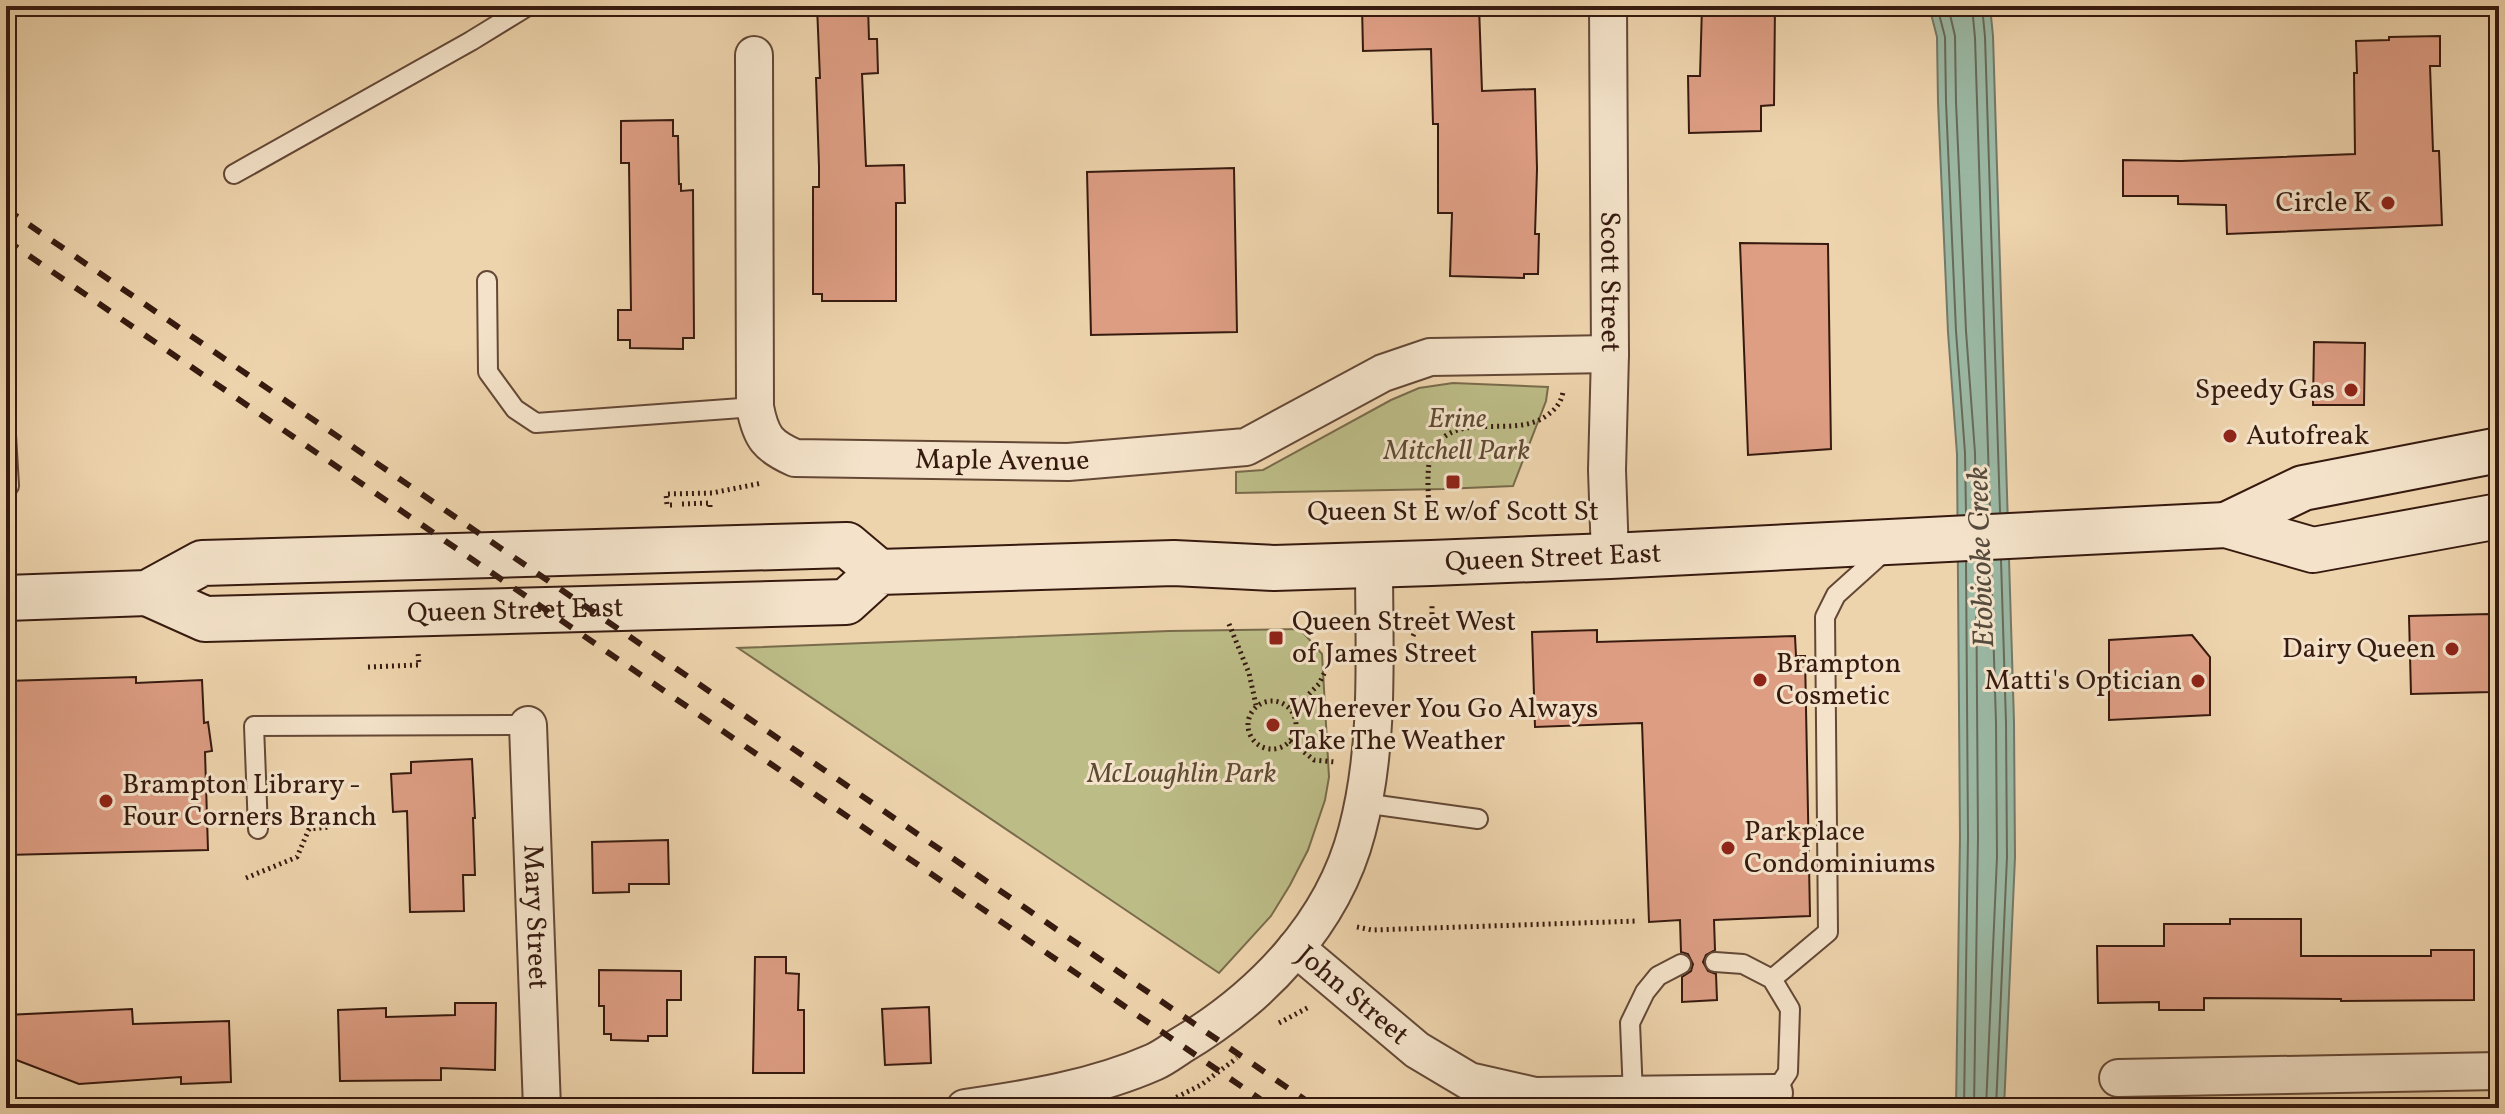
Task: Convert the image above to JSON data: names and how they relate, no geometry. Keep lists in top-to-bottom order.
{
  "streets": {
    "main road": ["Queen Street East"],
    "street": [
      "Scott Street",
      "Maple Avenue",
      "Mary Street",
      "John Street"
    ]
  },
  "crossings": [
    ["Scott Street", "Maple Avenue"],
    ["Scott Street", "Queen Street East"]
  ],
  "water": ["Etobicoke Creek"],
  "parks": ["Erine Mitchell Park", "McLoughlin Park"],
  "places": {
    "other": [
      "Circle K",
      "Speedy Gas",
      "Autofreak",
      "Dairy Queen",
      "Brampton Cosmetic",
      "Matti's Optician",
      "Wherever You Go Always Take The Weather",
      "Brampton Library - Four Corners Branch",
      "Parkplace Condominiums"
    ],
    "transit": ["Queen St E w/of Scott St", "Queen Street West of James Street"]
  }
}
